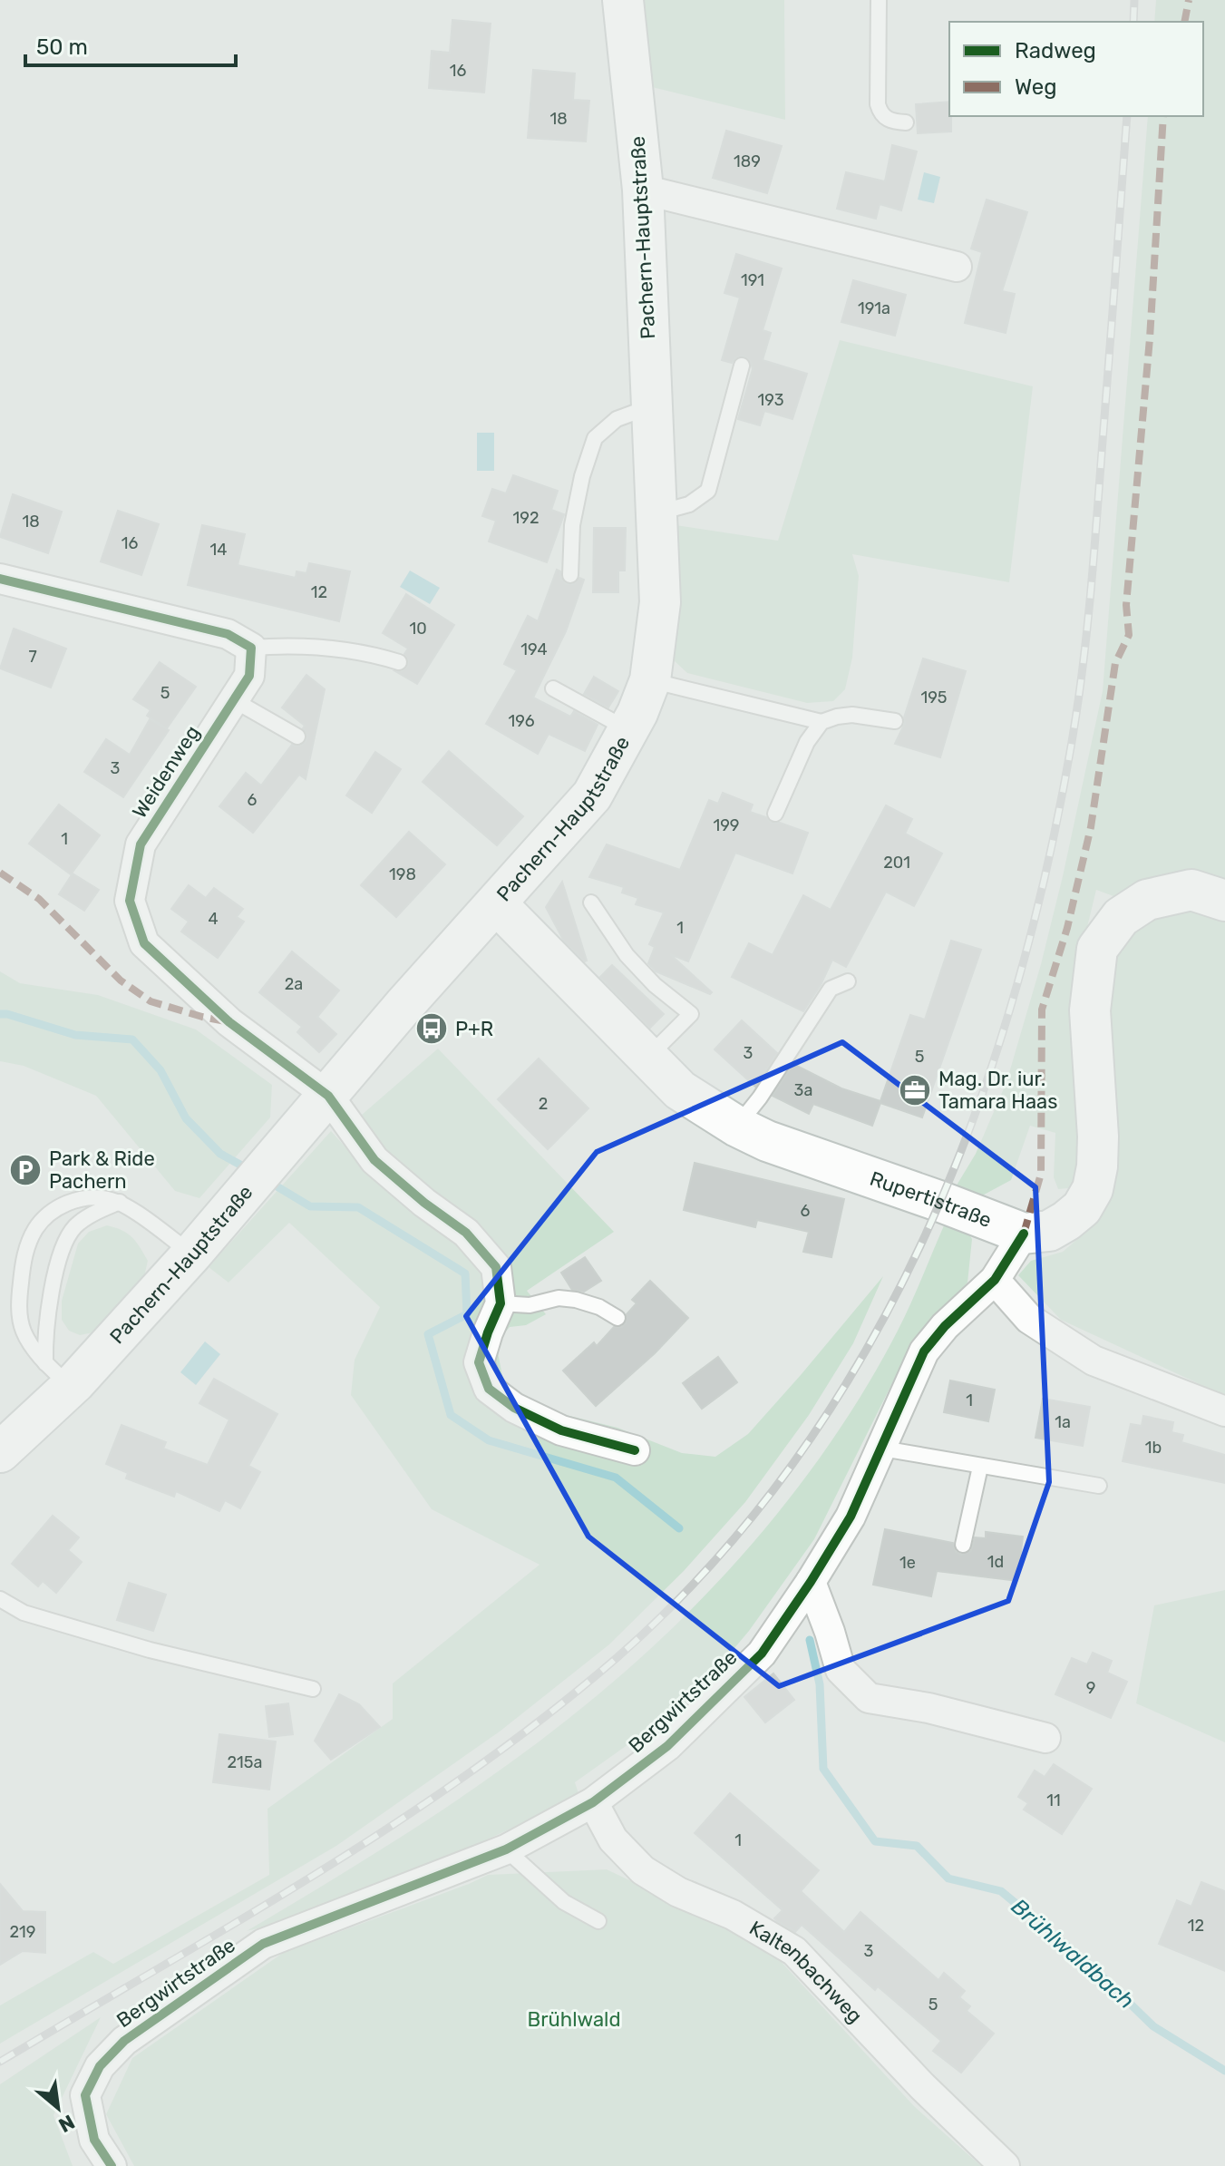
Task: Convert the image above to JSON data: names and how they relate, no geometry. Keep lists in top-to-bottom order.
{
  "streets": {
    "main road": ["Pachern-Hauptstraße", "Rupertistraße"],
    "street": ["Weidenweg", "Bergwirtstraße", "Kaltenbachweg"]
  },
  "crossings": [
    ["Pachern-Hauptstraße", "Weidenweg"],
    ["Pachern-Hauptstraße", "Rupertistraße"],
    ["Rupertistraße", "Bergwirtstraße"],
    ["Bergwirtstraße", "Kaltenbachweg"]
  ],
  "water": ["Brühlwaldbach"],
  "parks": ["Brühlwald"],
  "places": {
    "bus stop": ["P+R"],
    "office": ["Mag. Dr. iur. Tamara Haas"],
    "parking": ["Park & Ride Pachern"]
  },
  "house_numbers": [
    "16",
    "18",
    "189",
    "191",
    "191a",
    "193",
    "192",
    "18",
    "16",
    "14",
    "12",
    "10",
    "194",
    "7",
    "5",
    "195",
    "196",
    "3",
    "6",
    "199",
    "1",
    "201",
    "198",
    "4",
    "1",
    "2a",
    "3",
    "5",
    "3a",
    "2",
    "6",
    "1",
    "1a",
    "1b",
    "1d",
    "1e",
    "9",
    "215a",
    "11",
    "1",
    "12",
    "219",
    "3",
    "5"
  ],
  "legend": ["Radweg", "Weg"],
  "scale_bar": "50 m",
  "north": "bottom right"
}
